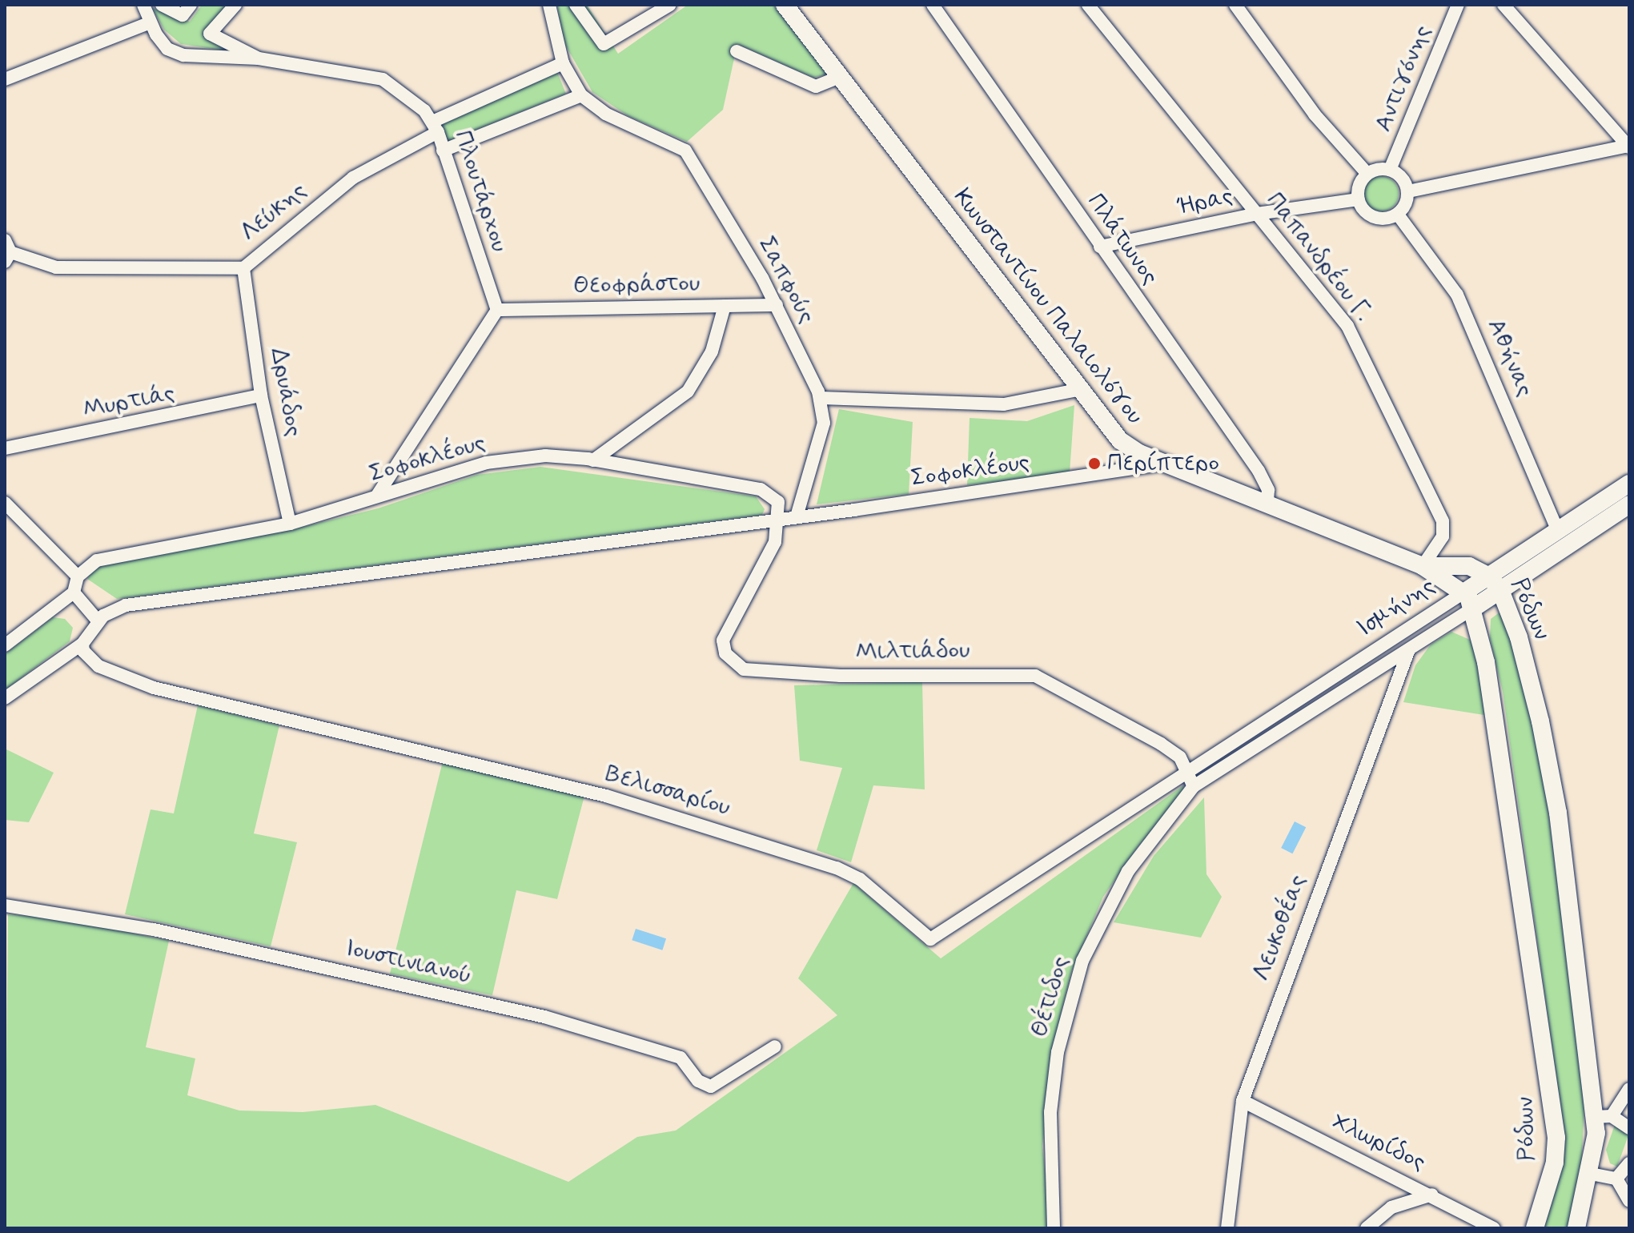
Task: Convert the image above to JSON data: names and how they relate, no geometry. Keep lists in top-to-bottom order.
{
  "streets": {
    "street": [
      "Αντιγόνης",
      "Πλουτάρχου",
      "Ήρας",
      "Λεύκης",
      "Πλάτωνος",
      "Παπανδρέου Γ.",
      "Σαπφούς",
      "Θεοφράστου",
      "Κωνσταντίνου Παλαιολόγου",
      "Αθήνας",
      "Δρυάδος",
      "Μυρτιάς",
      "Σοφοκλέους",
      "Ισμήνης",
      "Ρόδων",
      "Μιλτιάδου",
      "Βελισσαρίου",
      "Λευκοθέας",
      "Ιουστινιανού",
      "Θέτιδος",
      "Χλωρίδος"
    ]
  },
  "crossings": [
    ["Αντιγόνης", "Ήρας"],
    ["Αντιγόνης", "Αθήνας"],
    ["Πλουτάρχου", "Λεύκης"],
    ["Πλουτάρχου", "Θεοφράστου"],
    ["Ήρας", "Πλάτωνος"],
    ["Ήρας", "Παπανδρέου Γ."],
    ["Ήρας", "Αθήνας"],
    ["Λεύκης", "Σαπφούς"],
    ["Λεύκης", "Δρυάδος"],
    ["Πλάτωνος", "Κωνσταντίνου Παλαιολόγου"],
    ["Παπανδρέου Γ.", "Κωνσταντίνου Παλαιολόγου"],
    ["Παπανδρέου Γ.", "Ρόδων"],
    ["Σαπφούς", "Θεοφράστου"],
    ["Κωνσταντίνου Παλαιολόγου", "Σοφοκλέους"],
    ["Κωνσταντίνου Παλαιολόγου", "Ρόδων"],
    ["Αθήνας", "Ισμήνης"],
    ["Δρυάδος", "Μυρτιάς"],
    ["Δρυάδος", "Σοφοκλέους"],
    ["Σοφοκλέους", "Μιλτιάδου"],
    ["Σοφοκλέους", "Βελισσαρίου"],
    ["Ισμήνης", "Ρόδων"],
    ["Ισμήνης", "Μιλτιάδου"],
    ["Ισμήνης", "Βελισσαρίου"],
    ["Ισμήνης", "Λευκοθέας"],
    ["Ισμήνης", "Θέτιδος"],
    ["Μιλτιάδου", "Βελισσαρίου"],
    ["Μιλτιάδου", "Θέτιδος"],
    ["Λευκοθέας", "Χλωρίδος"]
  ],
  "places": ["Περίπτερο"]
}
